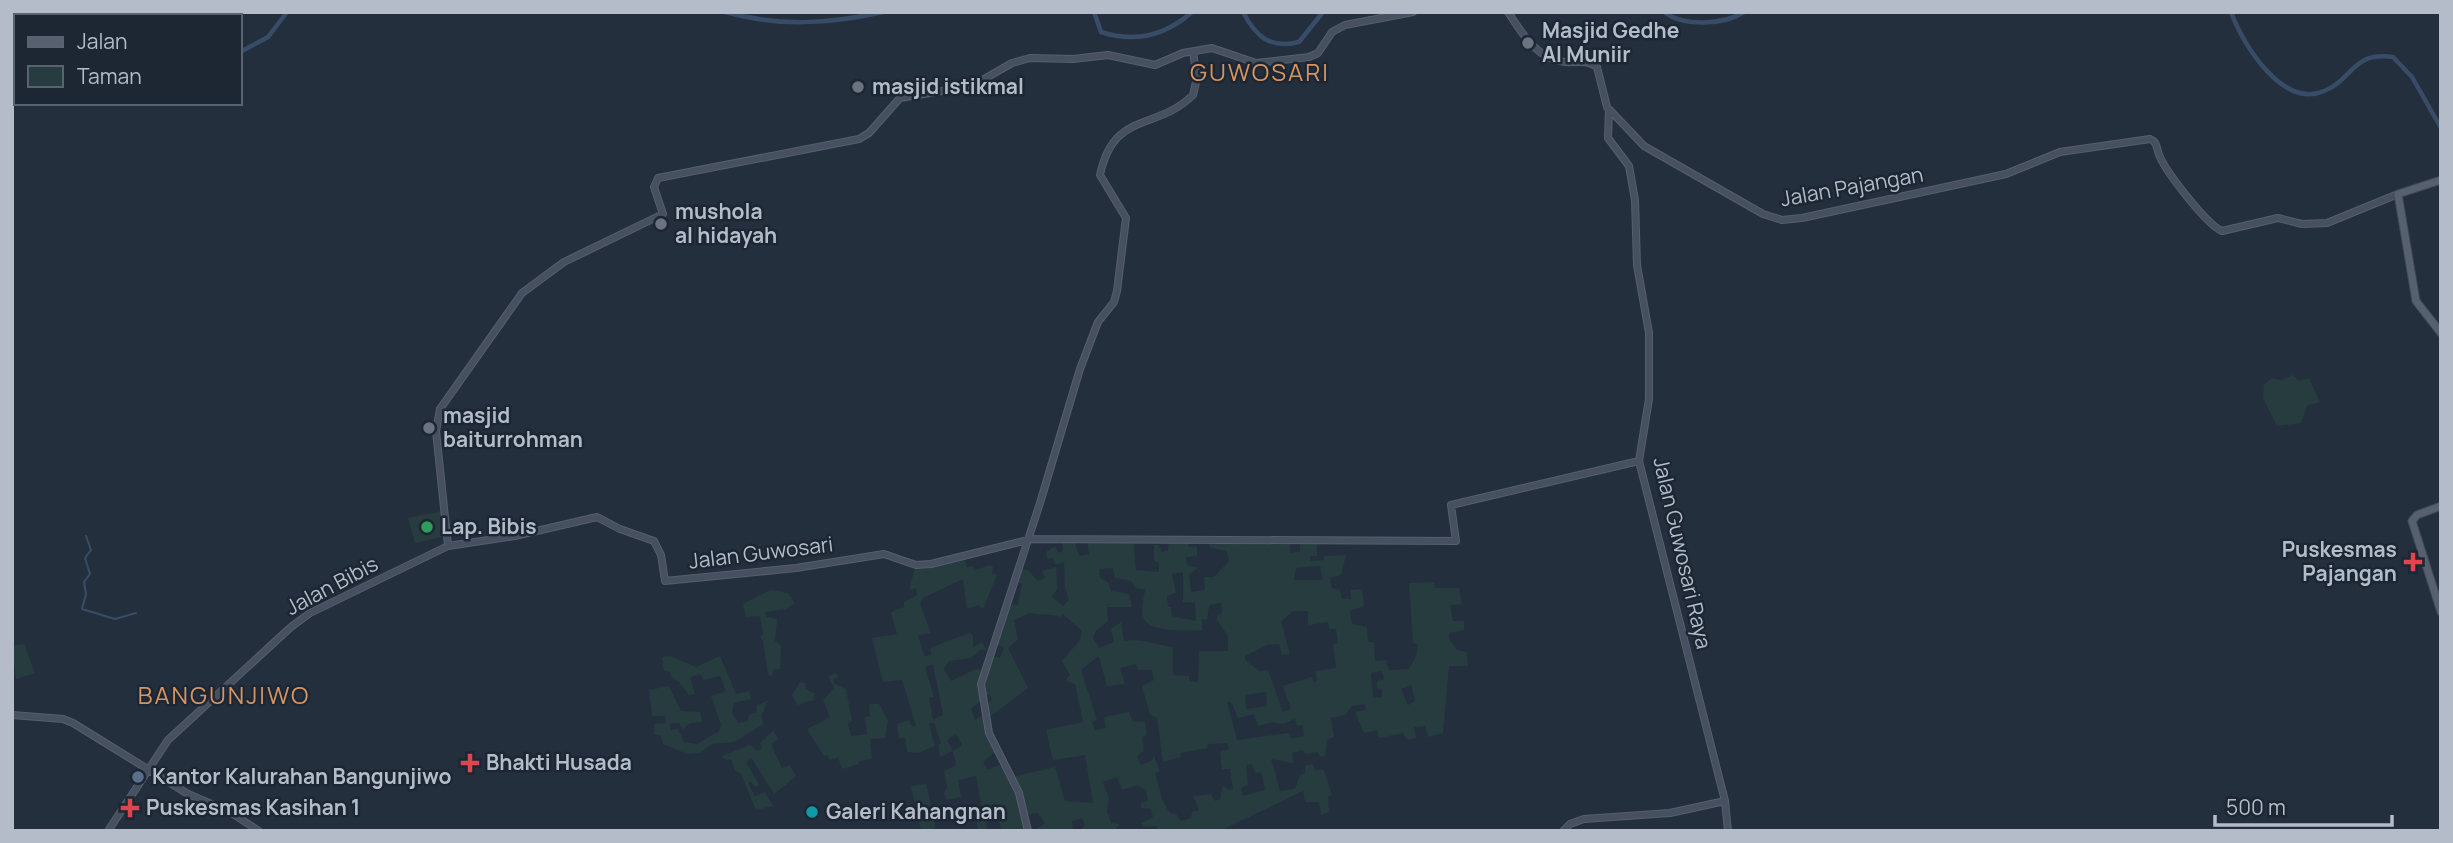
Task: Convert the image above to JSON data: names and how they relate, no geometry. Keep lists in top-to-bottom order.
{
  "streets": {
    "main road": [
      "Jalan Pajangan",
      "Jalan Guwosari",
      "Jalan Guwosari Raya",
      "Jalan Bibis"
    ]
  },
  "crossings": [
    ["Jalan Pajangan", "Jalan Guwosari Raya"],
    ["Jalan Guwosari", "Jalan Bibis"]
  ],
  "districts": ["GUWOSARI", "BANGUNJIWO"],
  "places": {
    "other": [
      "Masjid Gedhe Al Muniir",
      "masjid istikmal",
      "mushola al hidayah",
      "masjid baiturrohman",
      "Lap. Bibis",
      "Kantor Kalurahan Bangunjiwo",
      "Galeri Kahangnan"
    ],
    "health": ["Puskesmas Pajangan", "Bhakti Husada", "Puskesmas Kasihan 1"]
  },
  "legend": ["Jalan", "Taman"],
  "scale_bar": "500 m"
}
